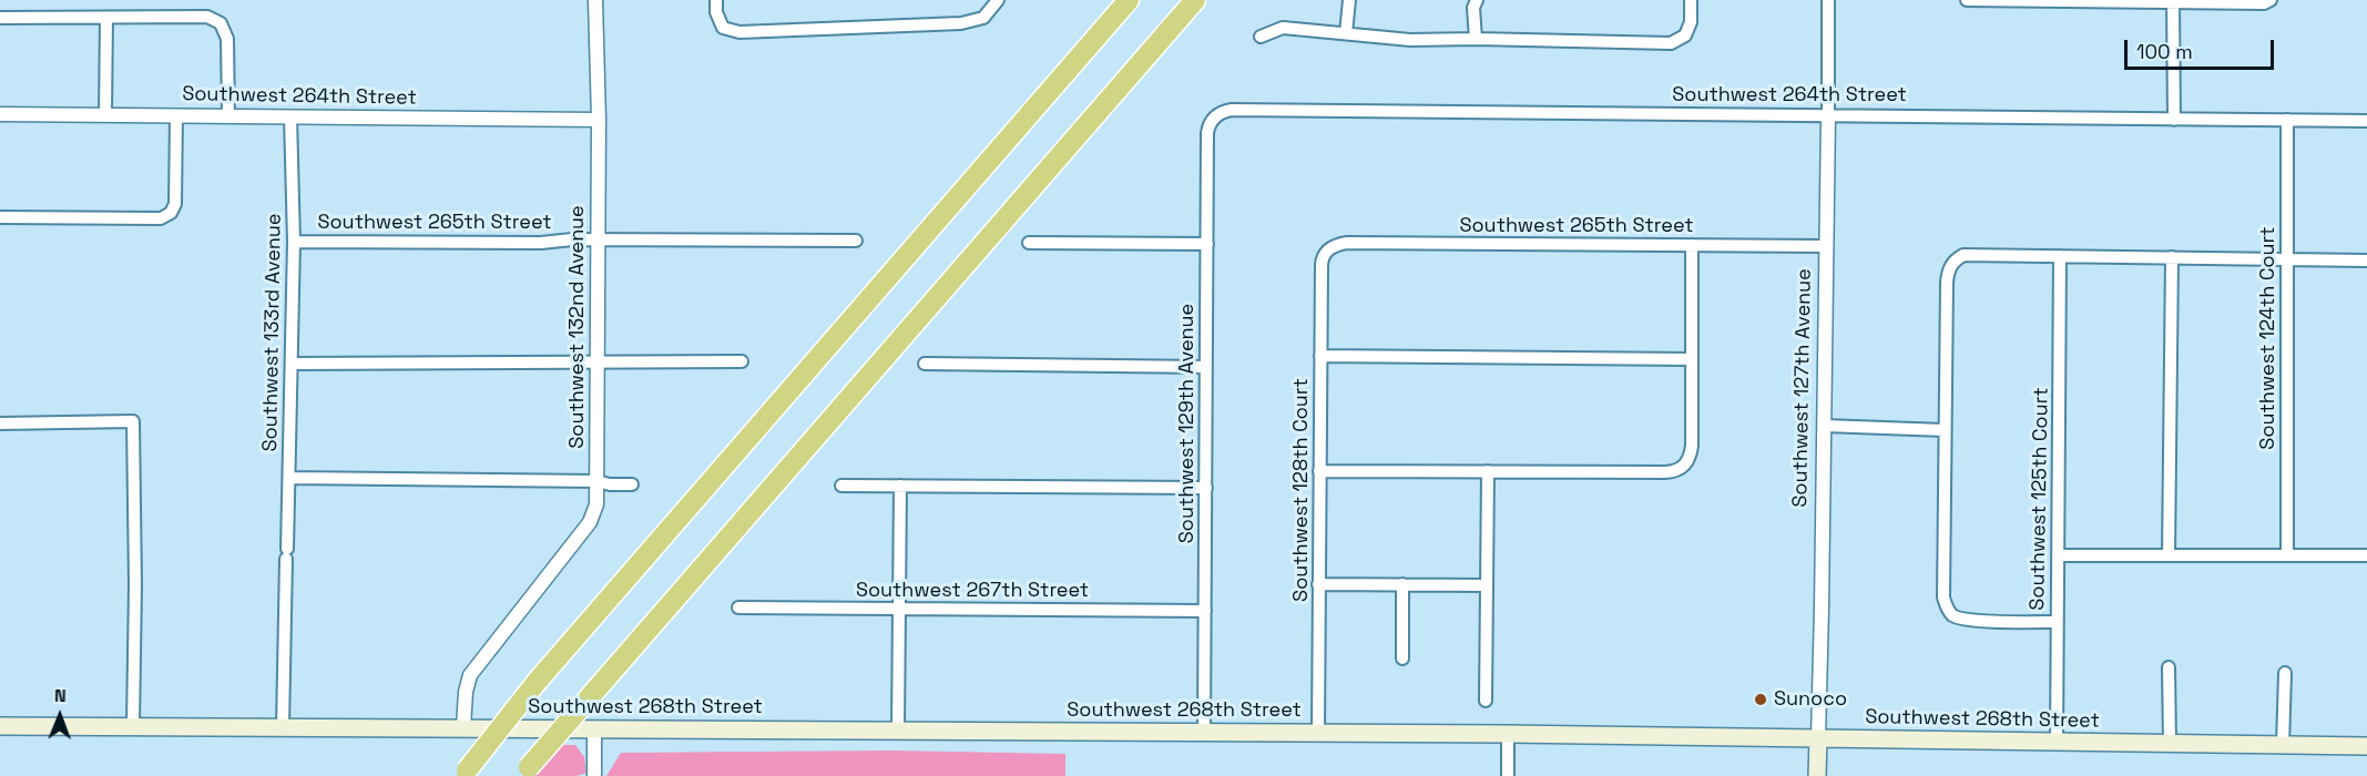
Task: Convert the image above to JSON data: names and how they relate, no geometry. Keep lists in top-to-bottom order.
{
  "streets": {
    "main road": ["Southwest 127th Avenue", "Southwest 268th Street"],
    "street": [
      "Southwest 264th Street",
      "Southwest 265th Street",
      "Southwest 132nd Avenue",
      "Southwest 133rd Avenue",
      "Southwest 124th Court",
      "Southwest 129th Avenue",
      "Southwest 128th Court",
      "Southwest 125th Court",
      "Southwest 267th Street"
    ]
  },
  "crossings": [
    ["Southwest 264th Street", "Southwest 132nd Avenue"],
    ["Southwest 264th Street", "Southwest 133rd Avenue"],
    ["Southwest 264th Street", "Southwest 124th Court"],
    ["Southwest 264th Street", "Southwest 127th Avenue"],
    ["Southwest 264th Street", "Southwest 129th Avenue"],
    ["Southwest 265th Street", "Southwest 132nd Avenue"],
    ["Southwest 265th Street", "Southwest 133rd Avenue"],
    ["Southwest 265th Street", "Southwest 127th Avenue"],
    ["Southwest 265th Street", "Southwest 128th Court"],
    ["Southwest 132nd Avenue", "Southwest 268th Street"],
    ["Southwest 133rd Avenue", "Southwest 268th Street"],
    ["Southwest 127th Avenue", "Southwest 268th Street"],
    ["Southwest 129th Avenue", "Southwest 267th Street"],
    ["Southwest 129th Avenue", "Southwest 268th Street"],
    ["Southwest 128th Court", "Southwest 268th Street"],
    ["Southwest 125th Court", "Southwest 268th Street"]
  ],
  "places": ["Sunoco"],
  "scale_bar": "100 m",
  "north": "top"
}
